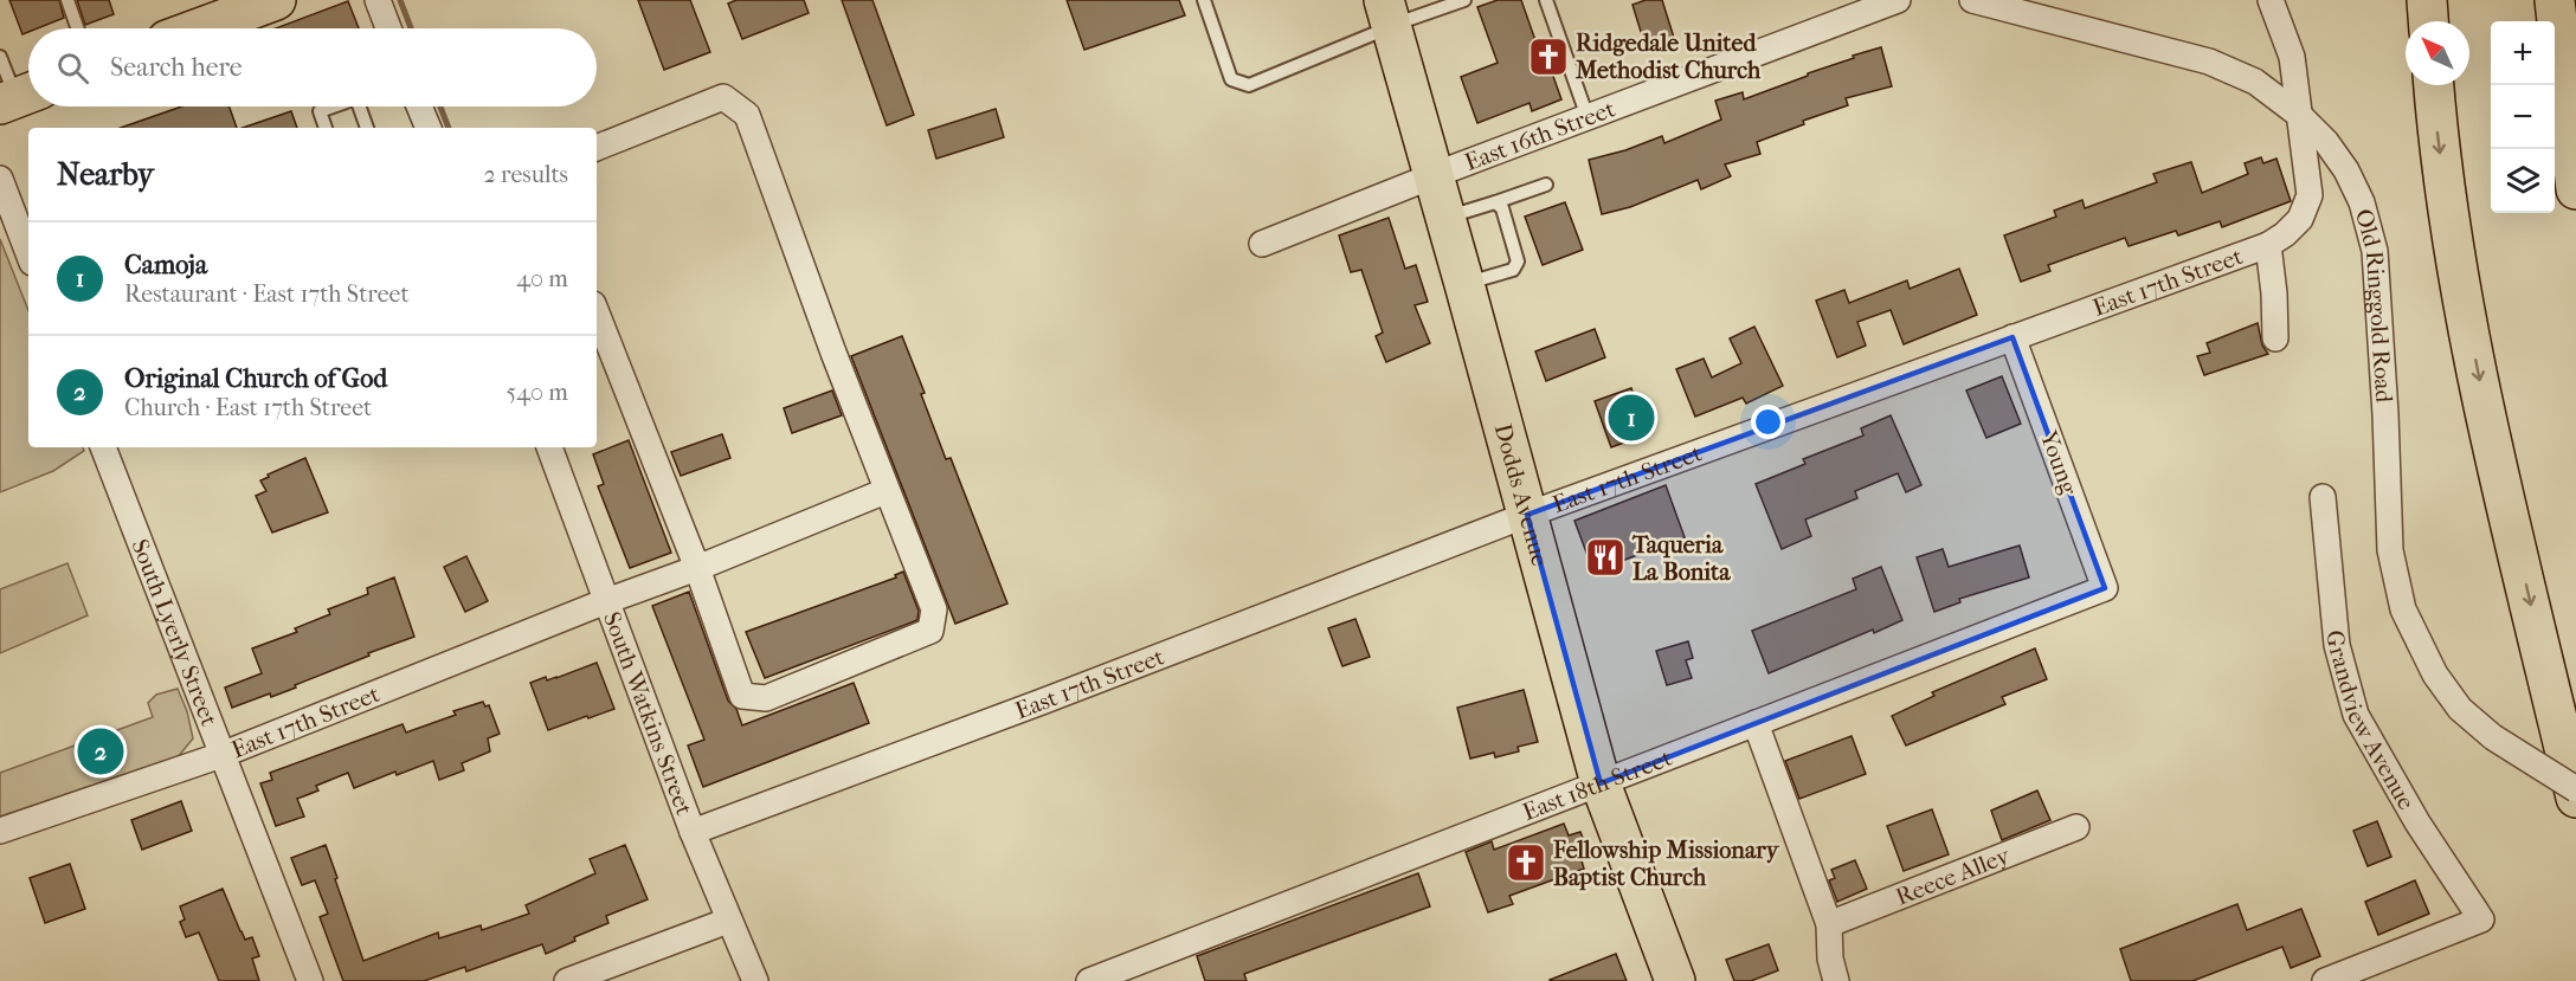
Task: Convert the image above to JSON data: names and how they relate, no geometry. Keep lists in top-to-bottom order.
{
  "streets": {
    "main road": ["Dodds Avenue"],
    "street": [
      "East 16th Street",
      "East 17th Street",
      "Old Ringgold Road",
      "Young",
      "South Lyerly Street",
      "South Watkins Street",
      "Grandview Avenue",
      "East 18th Street",
      "Reece Alley"
    ]
  },
  "crossings": [
    ["East 16th Street", "Dodds Avenue"],
    ["East 17th Street", "Old Ringgold Road"],
    ["East 17th Street", "Young"],
    ["East 17th Street", "Dodds Avenue"],
    ["East 17th Street", "South Lyerly Street"],
    ["East 17th Street", "South Watkins Street"],
    ["Young", "East 18th Street"],
    ["Dodds Avenue", "East 18th Street"]
  ],
  "places": {
    "church": ["Ridgedale United Methodist Church", "Fellowship Missionary Baptist Church"],
    "restaurant": ["Taqueria La Bonita"]
  },
  "north": "top left",
  "page": {
    "map_buttons": ["+", "−"],
    "search": "Search here",
    "heading": ["Nearby", "2 results"],
    "list": [
      {
        "mark": "1",
        "name": "Camoja",
        "note": "Restaurant · East 17th Street",
        "value": "40 m"
      },
      {
        "mark": "2",
        "name": "Original Church of God",
        "note": "Church · East 17th Street",
        "value": "540 m"
      }
    ],
    "pins": ["1", "2"]
  }
}
